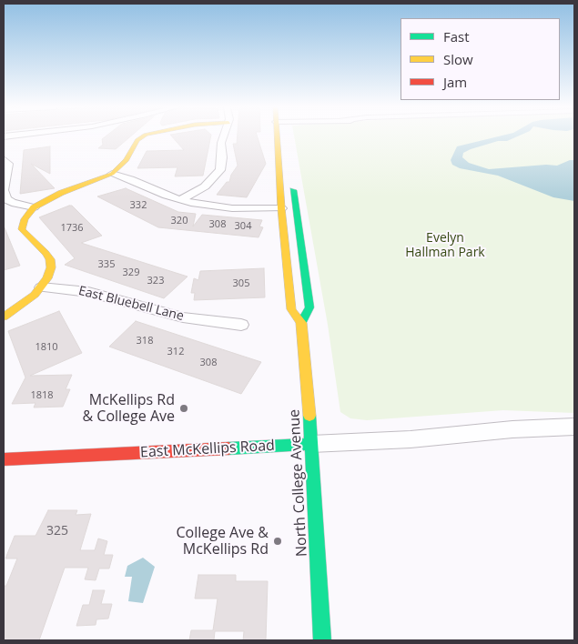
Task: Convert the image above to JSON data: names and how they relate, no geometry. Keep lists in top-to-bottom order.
{
  "streets": {
    "street": ["East Bluebell Lane", "East McKellips Road", "North College Avenue"]
  },
  "crossings": [
    ["East McKellips Road", "North College Avenue"]
  ],
  "parks": ["Evelyn Hallman Park"],
  "places": ["McKellips Rd & College Ave", "College Ave & McKellips Rd"],
  "house_numbers": [
    "332",
    "320",
    "308",
    "304",
    "1736",
    "335",
    "329",
    "323",
    "305",
    "318",
    "1810",
    "312",
    "308",
    "1818",
    "325"
  ],
  "legend": ["Fast", "Slow", "Jam"]
}
